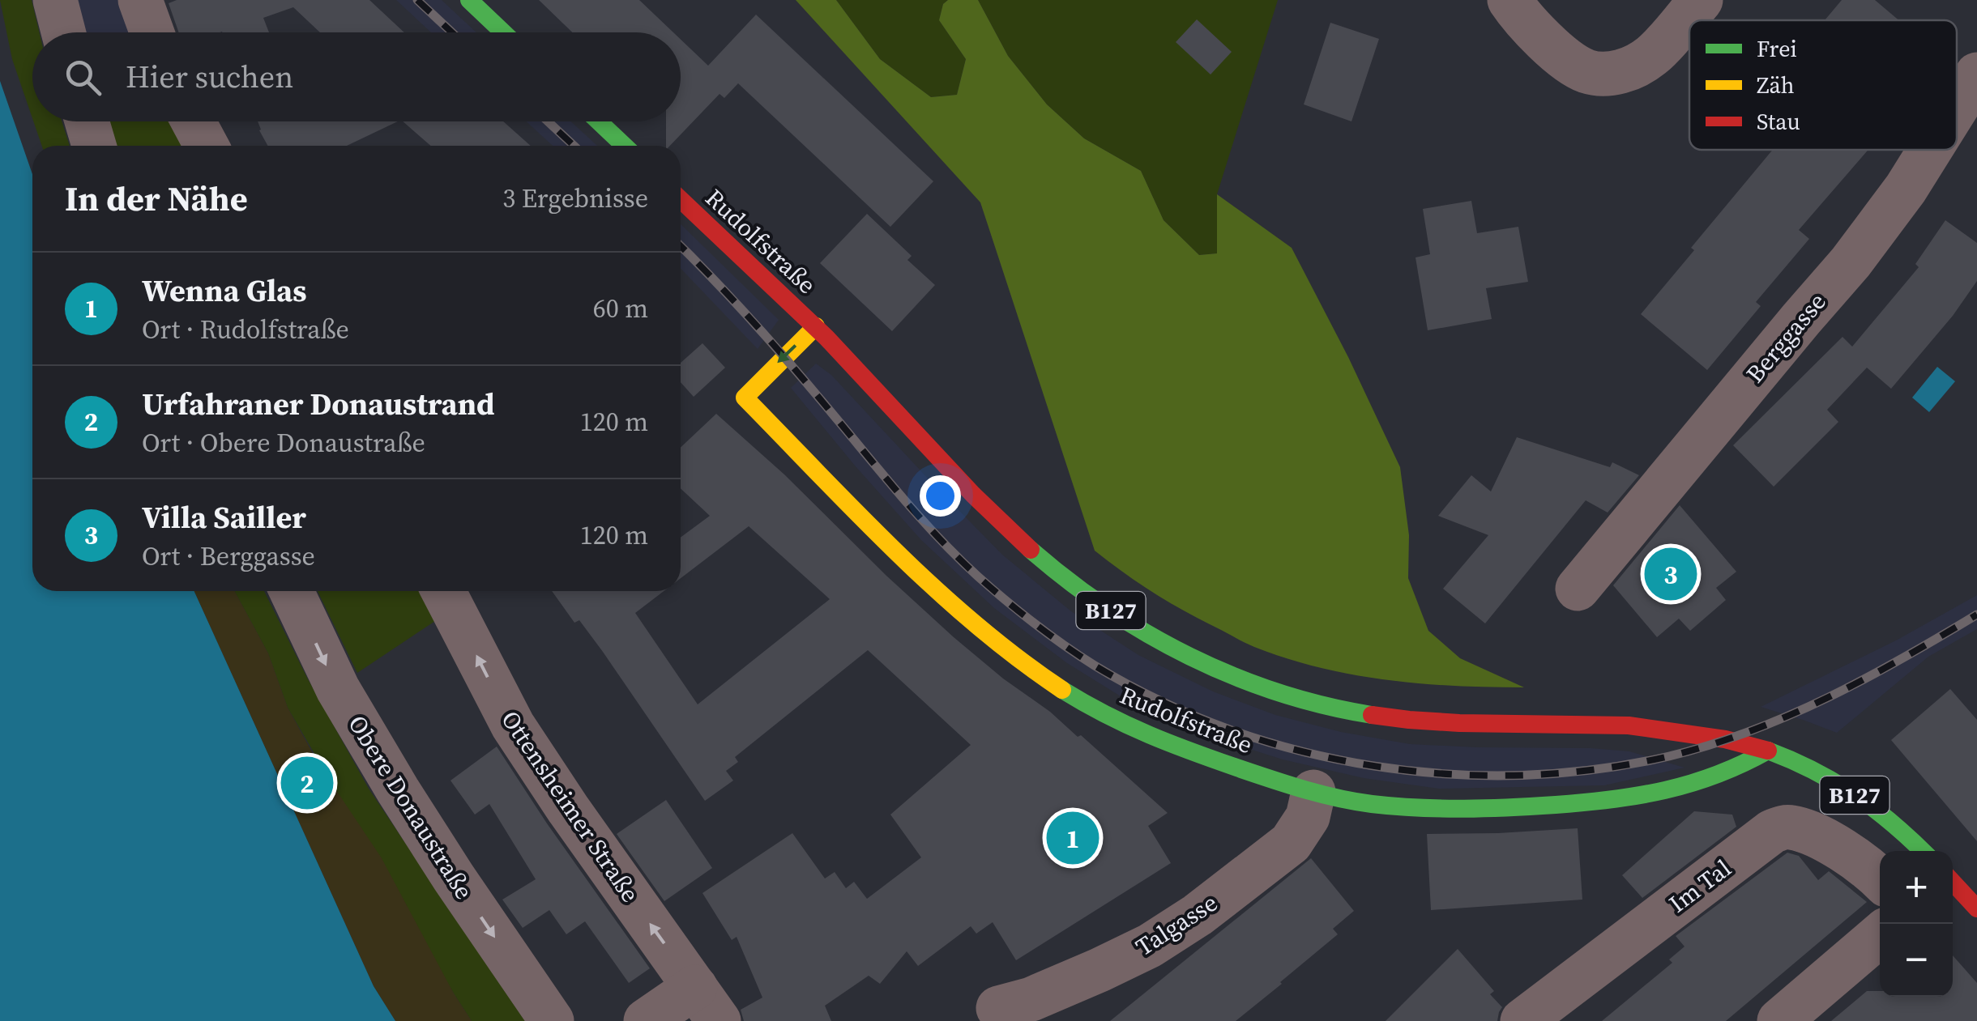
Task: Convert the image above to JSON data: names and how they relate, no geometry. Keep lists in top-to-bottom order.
{
  "streets": {
    "main road": ["Rudolfstraße", "B127"],
    "street": [
      "Berggasse",
      "Ottensheimer Straße",
      "Obere Donaustraße",
      "Im Tal",
      "Talgasse"
    ]
  },
  "crossings": [
    ["Rudolfstraße", "Talgasse"]
  ],
  "one_way": ["Ottensheimer Straße", "Obere Donaustraße"],
  "legend": ["Frei", "Zäh", "Stau"],
  "page": {
    "search": "Hier suchen",
    "heading": ["In der Nähe", "3 Ergebnisse"],
    "list": [
      {
        "mark": "1",
        "name": "Wenna Glas",
        "note": "Ort · Rudolfstraße",
        "value": "60 m"
      },
      {
        "mark": "2",
        "name": "Urfahraner Donaustrand",
        "note": "Ort · Obere Donaustraße",
        "value": "120 m"
      },
      {
        "mark": "3",
        "name": "Villa Sailler",
        "note": "Ort · Berggasse",
        "value": "120 m"
      }
    ],
    "pins": ["3", "2", "1"],
    "map_buttons": ["+", "−"]
  }
}
